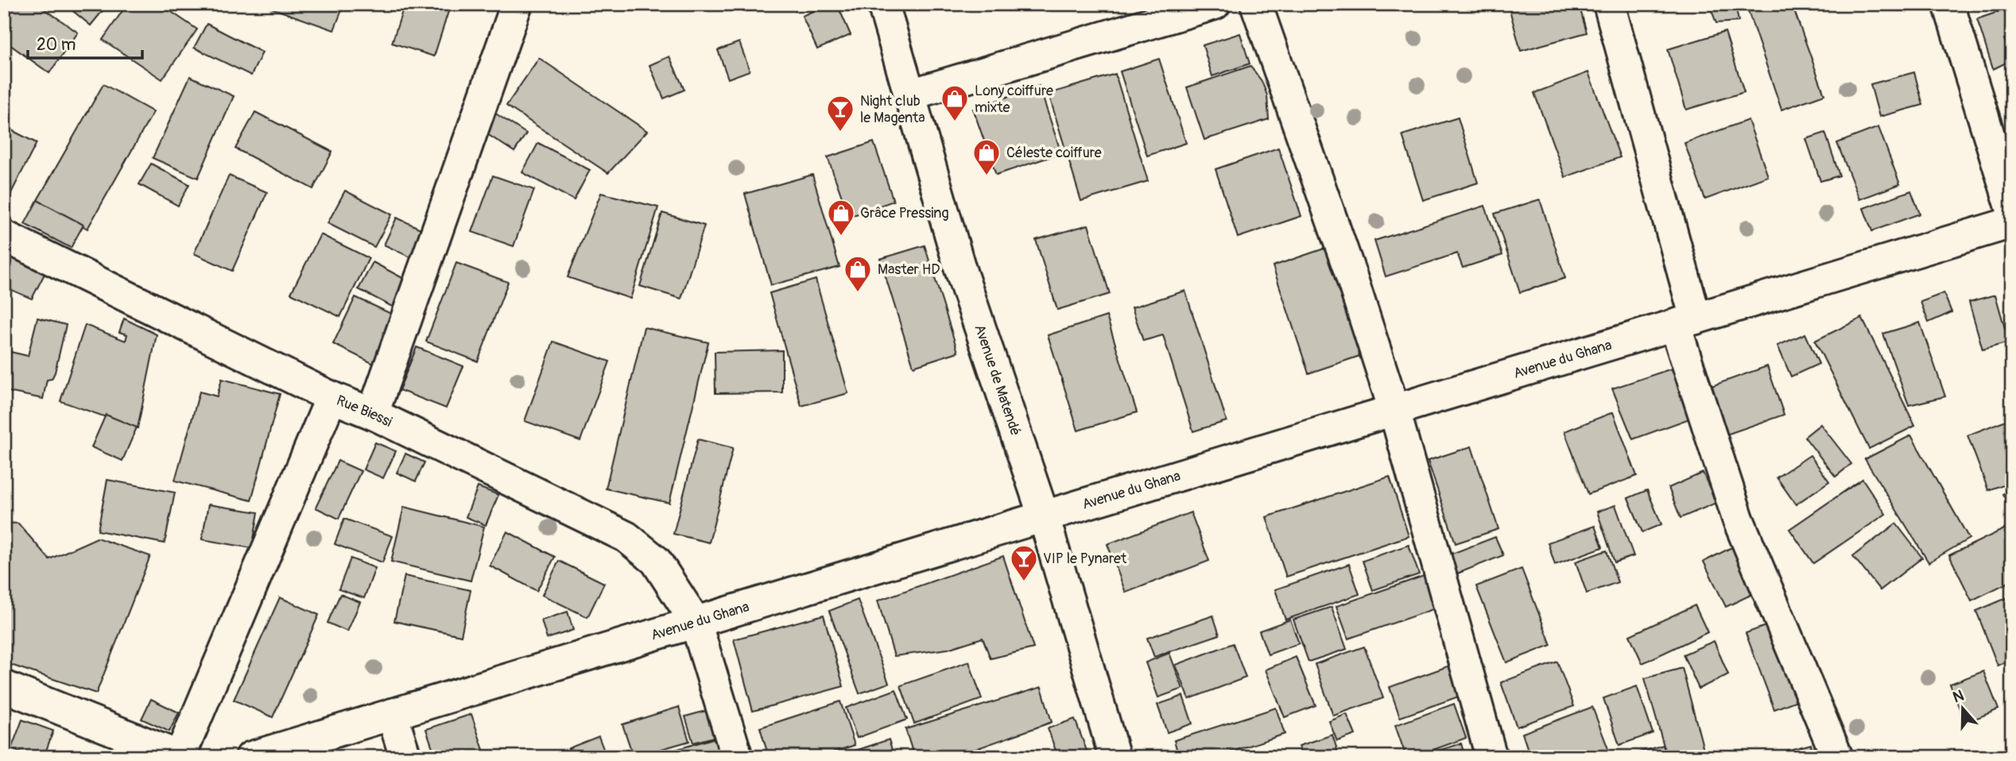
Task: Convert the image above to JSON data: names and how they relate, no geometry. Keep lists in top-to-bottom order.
{
  "streets": {
    "street": ["Avenue du Ghana", "Avenue de Matendé", "Rue Biessi"]
  },
  "crossings": [
    ["Avenue du Ghana", "Avenue de Matendé"],
    ["Avenue du Ghana", "Rue Biessi"]
  ],
  "places": {
    "shop": [
      "Lony coiffure mixte",
      "Céleste coiffure",
      "Grâce Pressing",
      "Master HD"
    ],
    "bar": ["Night club le Magenta", "VIP le Pynaret"]
  },
  "scale_bar": "20 m",
  "north": "top"
}
